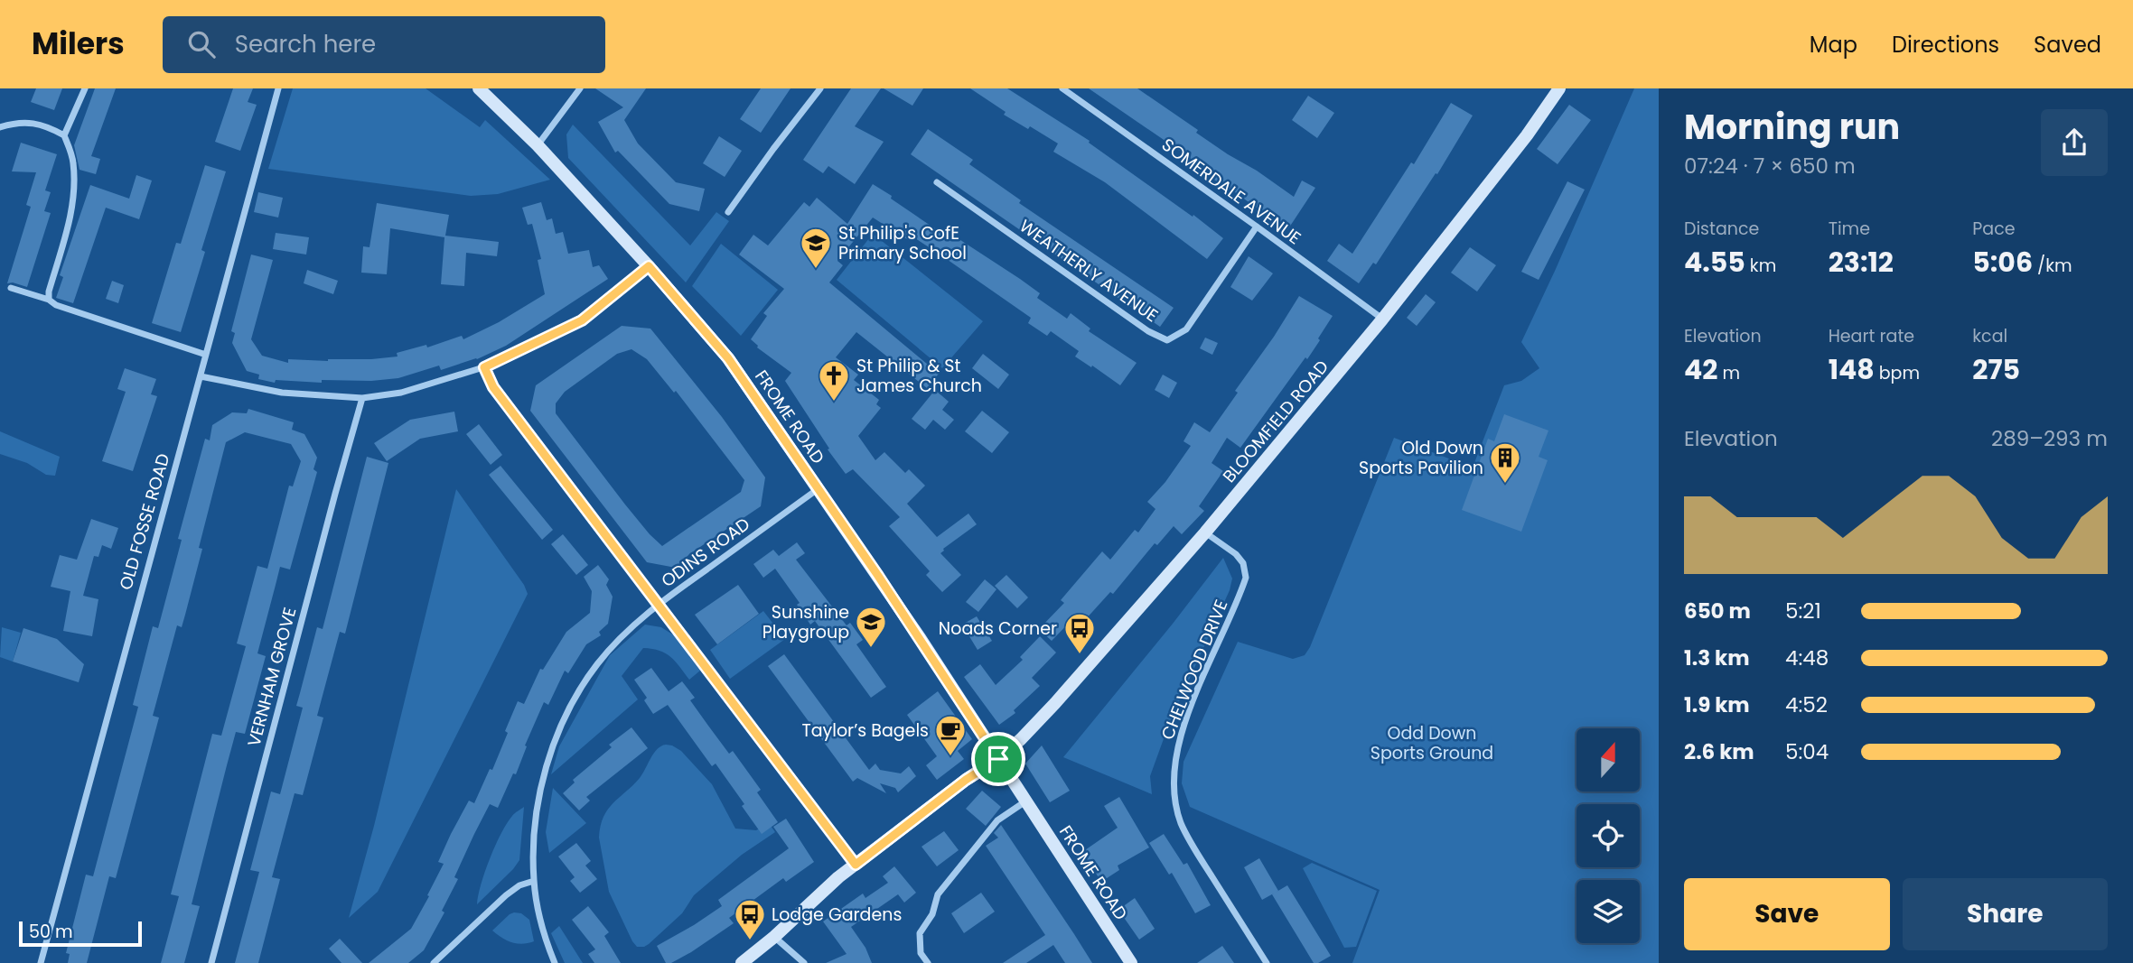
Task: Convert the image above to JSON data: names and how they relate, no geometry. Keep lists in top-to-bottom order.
{
  "streets": {
    "street": [
      "SOMERDALE AVENUE",
      "WEATHERLY AVENUE",
      "FROME ROAD",
      "BLOOMFIELD ROAD",
      "OLD FOSSE ROAD",
      "ODINS ROAD",
      "CHELWOOD DRIVE",
      "VERNHAM GROVE"
    ]
  },
  "crossings": [
    ["SOMERDALE AVENUE", "WEATHERLY AVENUE"],
    ["SOMERDALE AVENUE", "BLOOMFIELD ROAD"],
    ["FROME ROAD", "BLOOMFIELD ROAD"],
    ["FROME ROAD", "ODINS ROAD"],
    ["BLOOMFIELD ROAD", "CHELWOOD DRIVE"]
  ],
  "parks": ["Odd Down Sports Ground"],
  "places": {
    "school or university": ["St Philip's CofE Primary School", "Sunshine Playgroup"],
    "church": ["St Philip & St James Church"],
    "building": ["Old Down Sports Pavilion"],
    "bus stop": ["Noads Corner", "Lodge Gardens"],
    "cafe": ["Taylor’s Bagels"]
  },
  "scale_bar": "50 m",
  "north": "top",
  "page": {
    "header": "Milers",
    "search": "Search here",
    "nav": ["Map", "Directions", "Saved"],
    "heading": ["Morning run", "07:24 · 7 × 650 m"],
    "stats": [
      ["Distance", "4.55 km"],
      ["Time", "23:12"],
      ["Pace", "5:06 /km"],
      ["Elevation", "42 m"],
      ["Heart rate", "148 bpm"],
      ["kcal", "275"]
    ],
    "chart": ["Elevation", "289–293 m"],
    "list": [
      {
        "name": "650 m",
        "note": "5:21"
      },
      {
        "name": "1.3 km",
        "note": "4:48"
      },
      {
        "name": "1.9 km",
        "note": "4:52"
      },
      {
        "name": "2.6 km",
        "note": "5:04"
      }
    ],
    "buttons": ["Save", "Share"],
    "scale": "50 m"
  }
}
